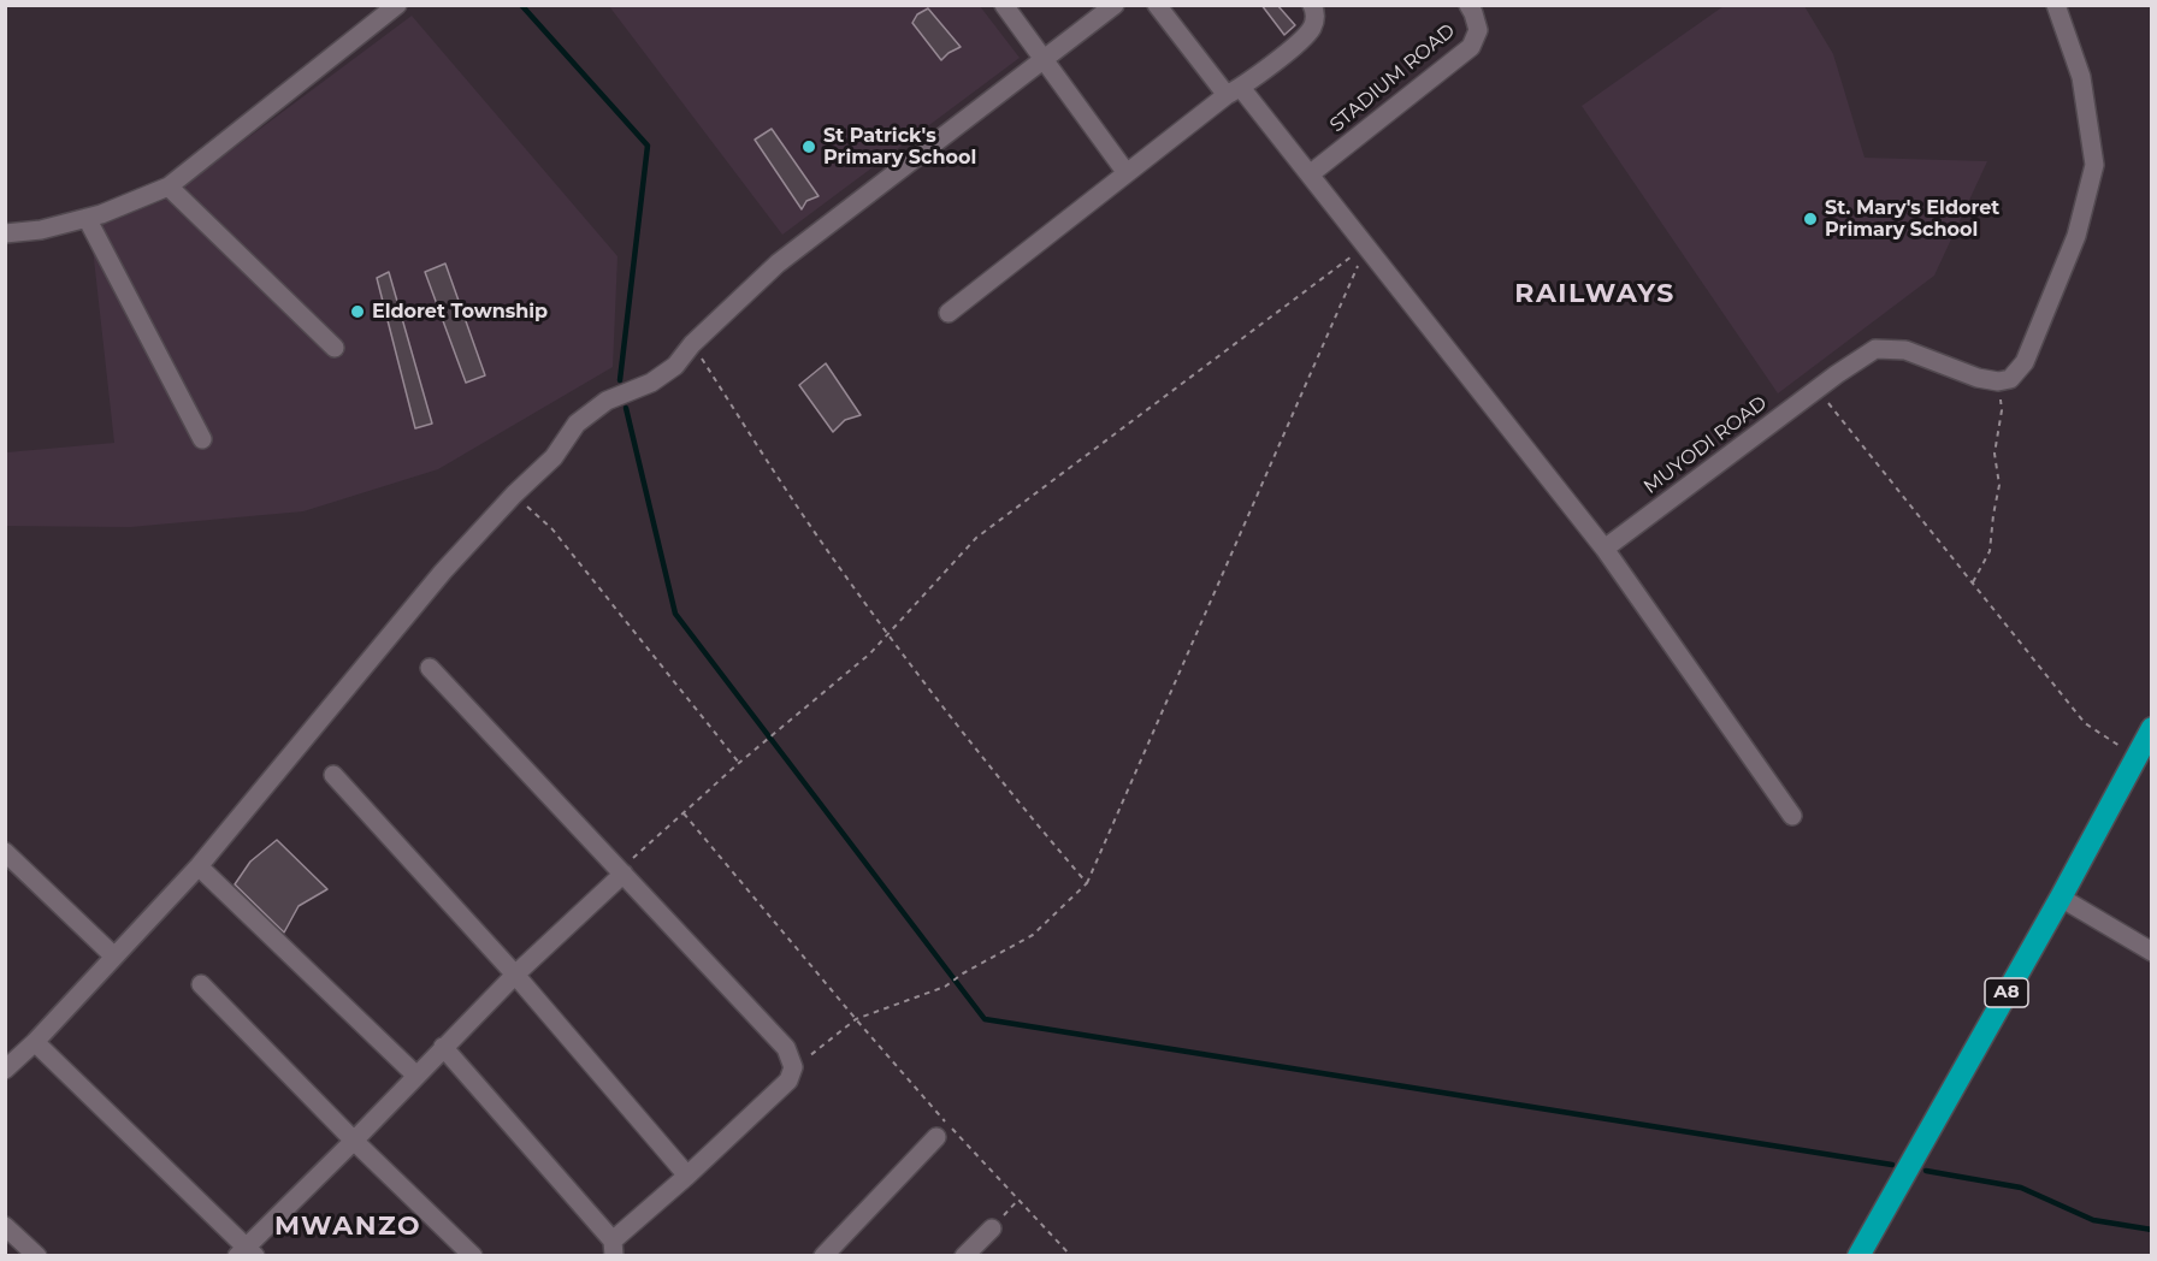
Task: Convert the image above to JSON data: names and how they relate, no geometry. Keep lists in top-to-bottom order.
{
  "streets": {
    "highway": ["A8"],
    "street": ["STADIUM ROAD", "MUYODI ROAD"]
  },
  "districts": ["RAILWAYS", "MWANZO"],
  "places": ["St Patrick's Primary School", "St. Mary's Eldoret Primary School", "Eldoret Township"]
}
